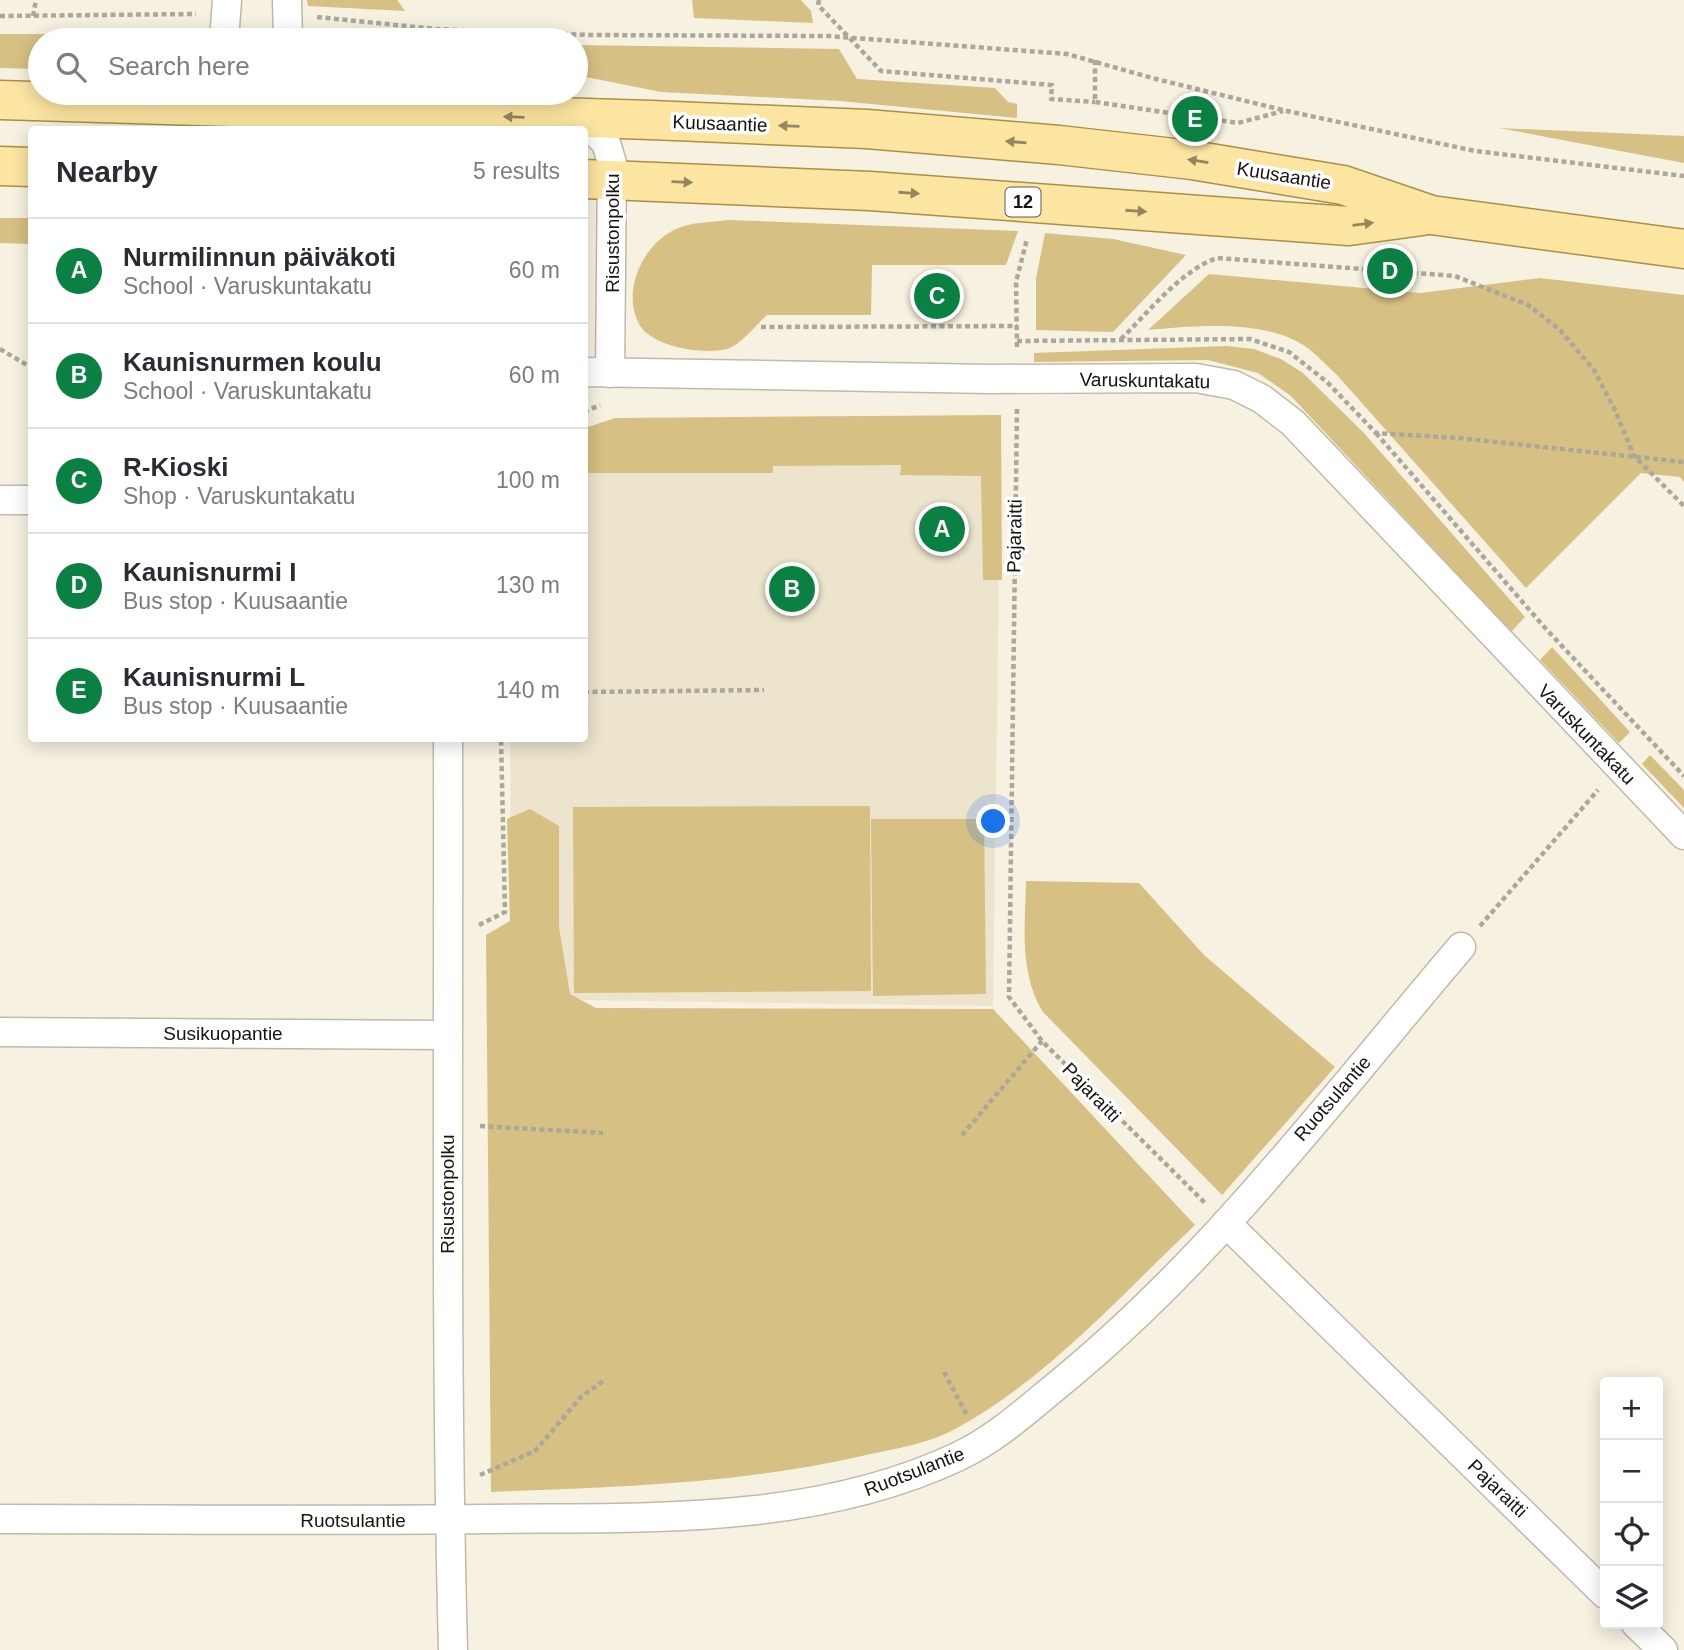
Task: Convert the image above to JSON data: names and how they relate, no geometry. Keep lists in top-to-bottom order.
{
  "streets": {
    "main road": ["Kuusaantie", "12"],
    "street": [
      "Risustonpolku",
      "Varuskuntakatu",
      "Pajaraitti",
      "Susikuopantie",
      "Ruotsulantie"
    ]
  },
  "crossings": [
    ["Kuusaantie", "Risustonpolku"],
    ["Risustonpolku", "Varuskuntakatu"],
    ["Risustonpolku", "Susikuopantie"],
    ["Risustonpolku", "Ruotsulantie"],
    ["Pajaraitti", "Ruotsulantie"]
  ],
  "page": {
    "search": "Search here",
    "pins": [
      "E",
      "D",
      "C",
      "A",
      "B"
    ],
    "heading": ["Nearby", "5 results"],
    "list": [
      {
        "mark": "A",
        "name": "Nurmilinnun päiväkoti",
        "note": "School · Varuskuntakatu",
        "value": "60 m"
      },
      {
        "mark": "B",
        "name": "Kaunisnurmen koulu",
        "note": "School · Varuskuntakatu",
        "value": "60 m"
      },
      {
        "mark": "C",
        "name": "R-Kioski",
        "note": "Shop · Varuskuntakatu",
        "value": "100 m"
      },
      {
        "mark": "D",
        "name": "Kaunisnurmi I",
        "note": "Bus stop · Kuusaantie",
        "value": "130 m"
      },
      {
        "mark": "E",
        "name": "Kaunisnurmi L",
        "note": "Bus stop · Kuusaantie",
        "value": "140 m"
      }
    ],
    "map_buttons": ["+", "−"]
  }
}
